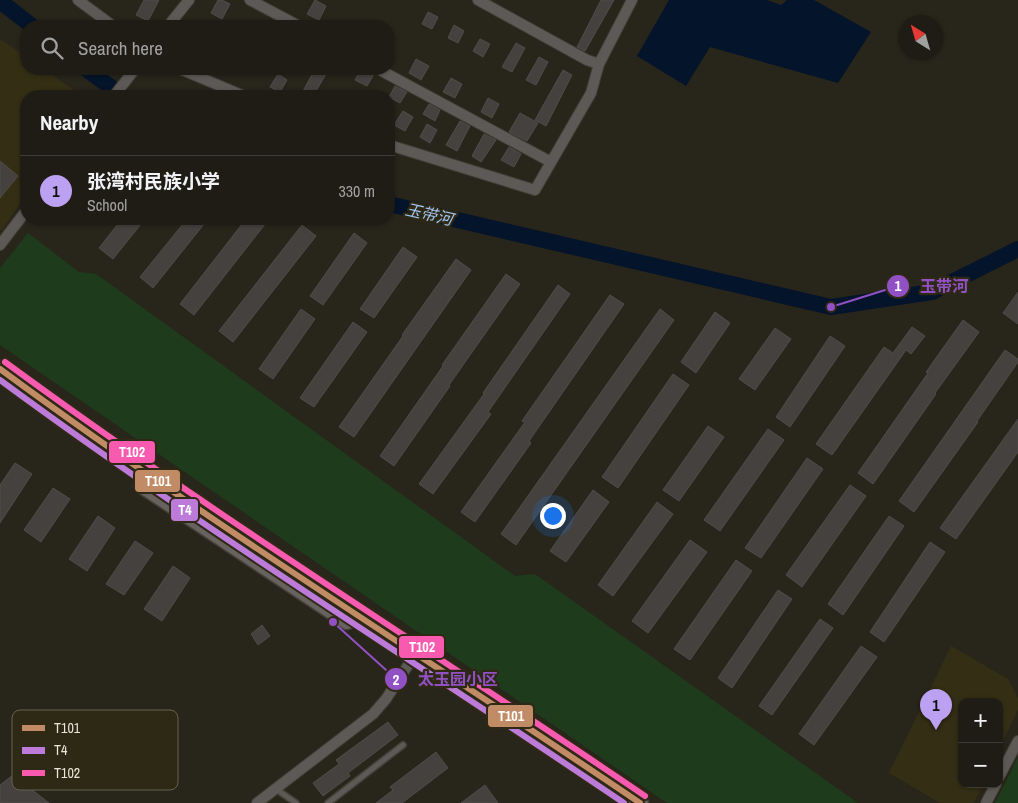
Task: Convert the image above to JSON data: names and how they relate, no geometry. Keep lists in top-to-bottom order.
{
  "water": ["玉带河"],
  "places": ["玉带河", "太玉园小区"],
  "lines": ["transit line T102", "transit line T101", "transit line T4"],
  "legend": ["T101", "T4", "T102"],
  "north": "top left",
  "page": {
    "search": "Search here",
    "heading": "Nearby",
    "list": [
      {
        "mark": "1",
        "name": "张湾村民族小学",
        "note": "School",
        "value": "330 m"
      }
    ],
    "pins": "1",
    "map_buttons": ["+", "−"]
  }
}
